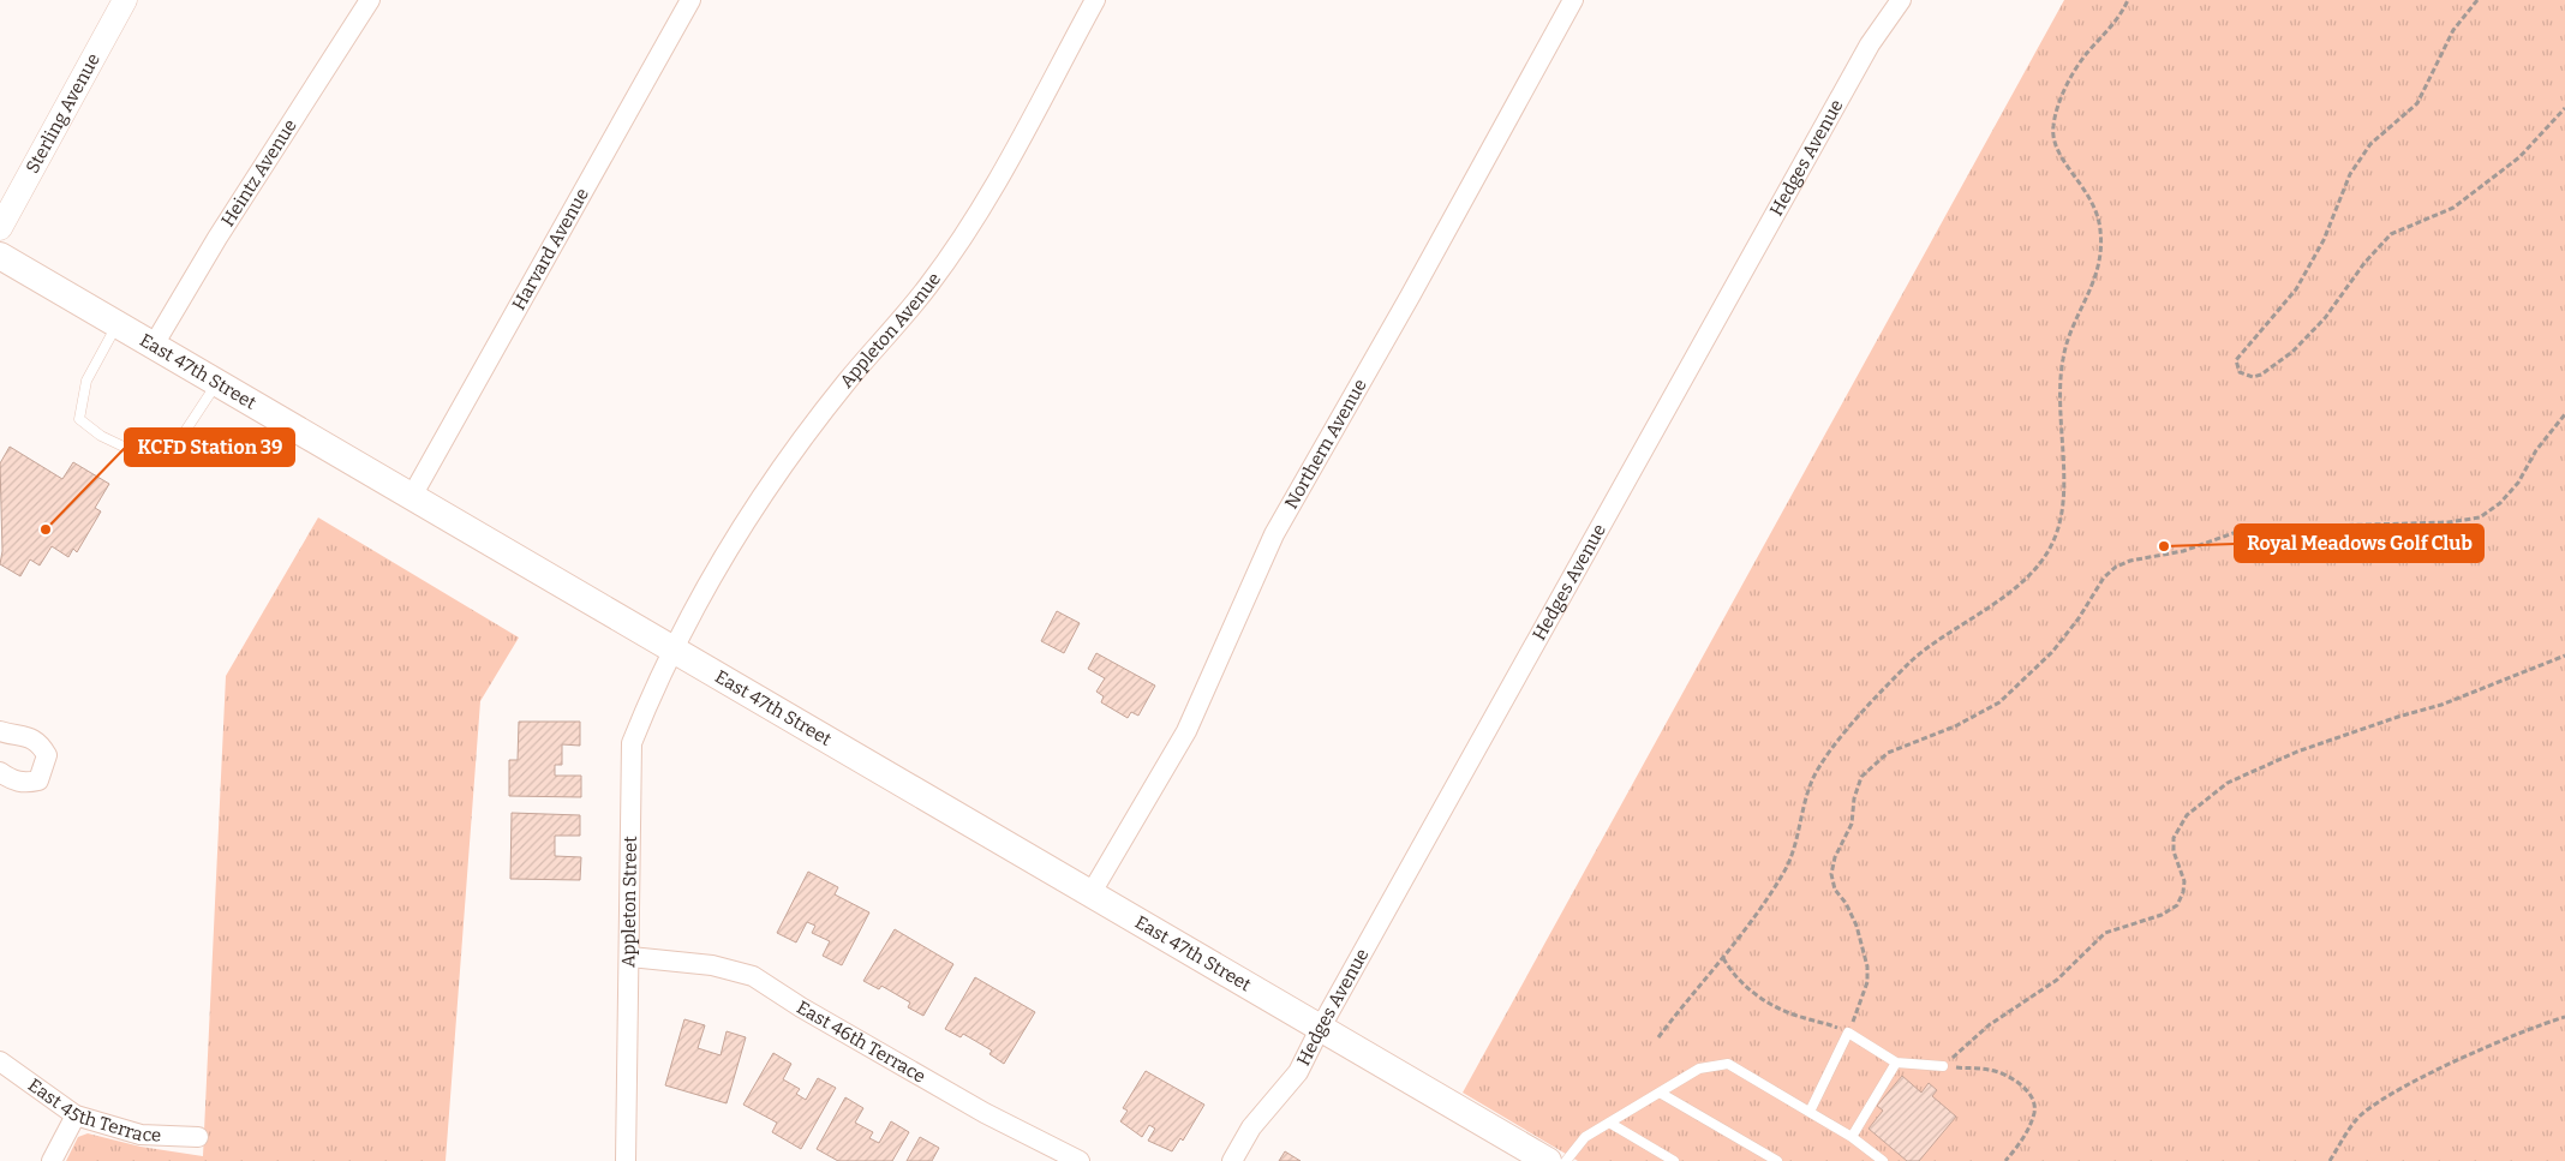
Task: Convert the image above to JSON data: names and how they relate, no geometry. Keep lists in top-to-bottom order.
{
  "streets": {
    "main road": ["East 47th Street"],
    "street": [
      "Sterling Avenue",
      "Hedges Avenue",
      "Heintz Avenue",
      "Harvard Avenue",
      "Appleton Avenue",
      "Northern Avenue",
      "Appleton Street",
      "East 46th Terrace",
      "East 45th Terrace"
    ]
  },
  "crossings": [
    ["Hedges Avenue", "East 47th Street"],
    ["Heintz Avenue", "East 47th Street"],
    ["Harvard Avenue", "East 47th Street"],
    ["Appleton Avenue", "East 47th Street"],
    ["Appleton Avenue", "Appleton Street"],
    ["East 47th Street", "Northern Avenue"],
    ["East 47th Street", "Appleton Street"],
    ["Appleton Street", "East 46th Terrace"]
  ],
  "places": ["KCFD Station 39", "Royal Meadows Golf Club"]
}
